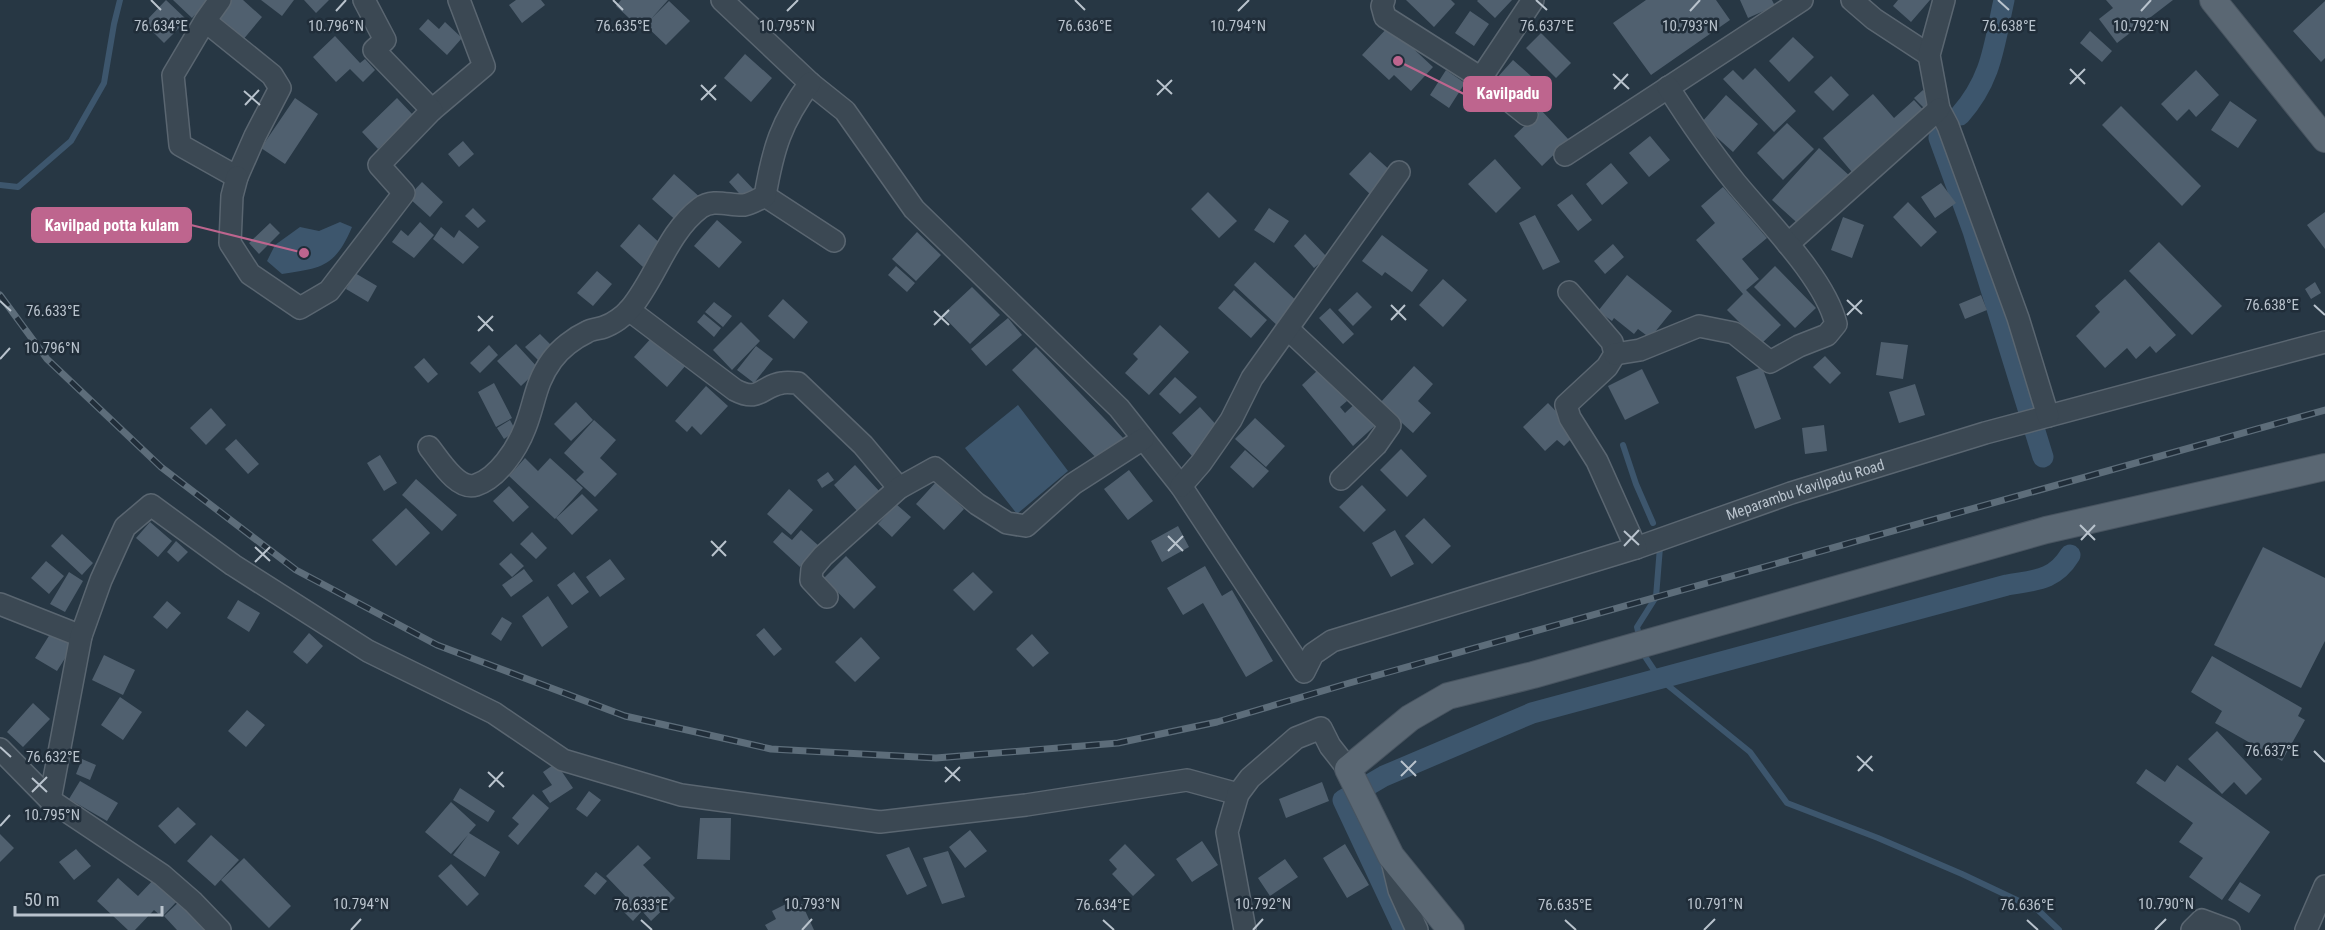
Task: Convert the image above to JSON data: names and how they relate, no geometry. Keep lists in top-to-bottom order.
{
  "streets": {
    "street": ["Meparambu Kavilpadu Road"]
  },
  "places": ["Kavilpadu", "Kavilpad potta kulam"],
  "scale_bar": "50 m",
  "coordinates": [
    "76.638°E",
    "76.634°E",
    "76.635°E",
    "76.636°E",
    "76.637°E",
    "10.796°N",
    "10.795°N",
    "10.794°N",
    "10.793°N",
    "10.792°N",
    "76.633°E",
    "76.632°E",
    "10.791°N",
    "10.790°N"
  ]
}
